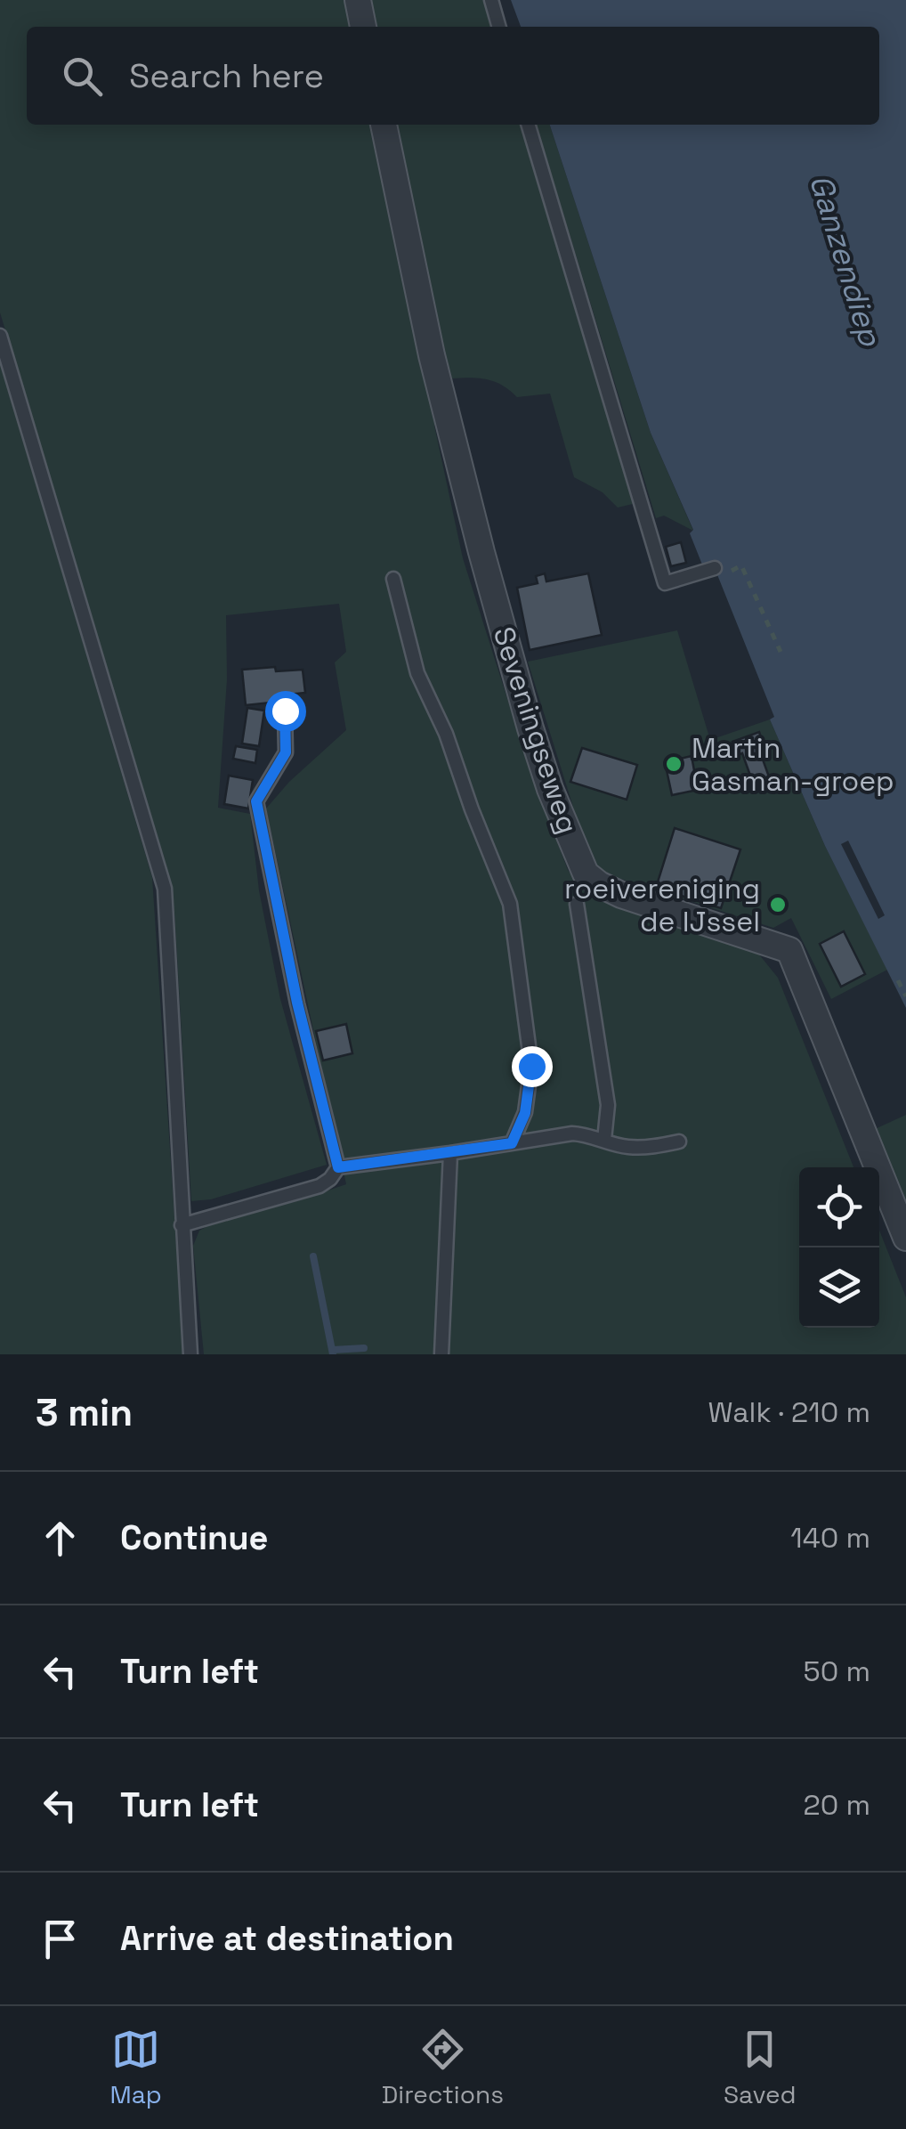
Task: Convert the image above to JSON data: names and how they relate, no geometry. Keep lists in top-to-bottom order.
{
  "streets": {
    "street": ["Seveningseweg"]
  },
  "water": ["Ganzendiep"],
  "places": ["Martin Gasman-groep", "roeivereniging de IJssel"],
  "page": {
    "search": "Search here",
    "heading": ["3 min", "Walk · 210 m"],
    "list": [
      ["Continue", "140 m"],
      ["Turn left", "50 m"],
      ["Turn left", "20 m"],
      "Arrive at destination"
    ],
    "nav": ["Map", "Directions", "Saved"]
  }
}
